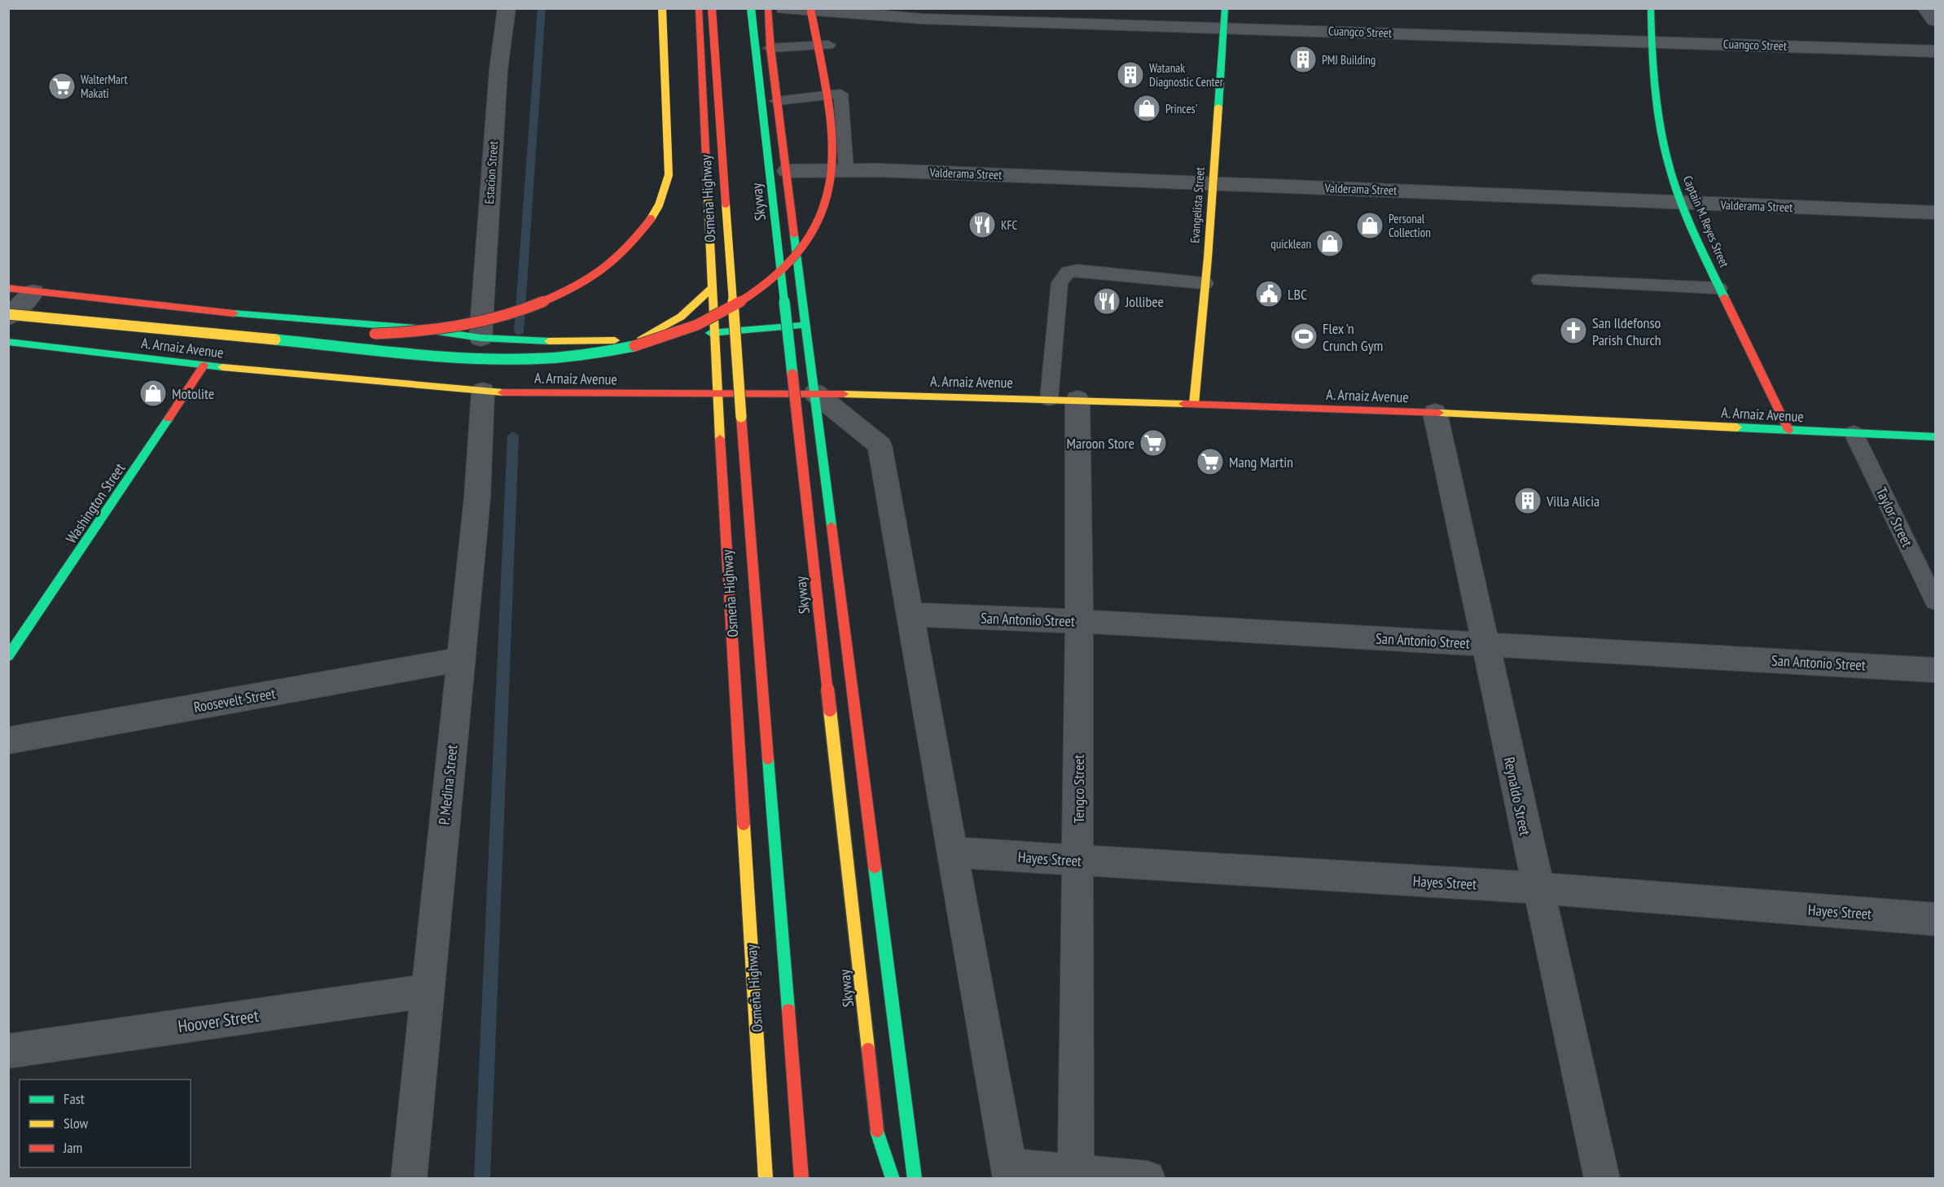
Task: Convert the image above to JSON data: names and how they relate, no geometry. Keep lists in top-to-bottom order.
{
  "streets": {
    "main road": [
      "Osmeña Highway",
      "Skyway",
      "Evangelista Street",
      "Captain M. Reyes Street",
      "A. Arnaiz Avenue",
      "Washington Street"
    ],
    "street": [
      "Cuangco Street",
      "Estacion Street",
      "Valderama Street",
      "San Antonio Street",
      "Roosevelt Street",
      "P. Medina Street",
      "Tengco Street",
      "Reynaldo Street",
      "Hayes Street",
      "Hoover Street"
    ],
    "lane": ["Taylor Street"]
  },
  "crossings": [
    ["Cuangco Street", "Evangelista Street"],
    ["Cuangco Street", "Captain M. Reyes Street"],
    ["Valderama Street", "Evangelista Street"],
    ["Valderama Street", "Captain M. Reyes Street"],
    ["Osmeña Highway", "A. Arnaiz Avenue"],
    ["Evangelista Street", "A. Arnaiz Avenue"],
    ["Captain M. Reyes Street", "A. Arnaiz Avenue"],
    ["A. Arnaiz Avenue", "Washington Street"],
    ["A. Arnaiz Avenue", "Taylor Street"],
    ["A. Arnaiz Avenue", "P. Medina Street"],
    ["A. Arnaiz Avenue", "Tengco Street"],
    ["A. Arnaiz Avenue", "Reynaldo Street"],
    ["San Antonio Street", "Tengco Street"],
    ["San Antonio Street", "Reynaldo Street"],
    ["Roosevelt Street", "P. Medina Street"],
    ["P. Medina Street", "Hoover Street"],
    ["Tengco Street", "Hayes Street"],
    ["Reynaldo Street", "Hayes Street"]
  ],
  "places": {
    "building": ["PMJ Building", "Watanak Diagnostic Center", "Villa Alicia"],
    "supermarket": ["WalterMart Makati", "Maroon Store", "Mang Martin"],
    "shop": [
      "Princes'",
      "Personal Collection",
      "quicklean",
      "Motolite"
    ],
    "restaurant": ["KFC", "Jollibee"],
    "public building": ["LBC"],
    "church": ["San Ildefonso Parish Church"],
    "sports": ["Flex 'n Crunch Gym"]
  },
  "legend": ["Fast", "Slow", "Jam"]
}
